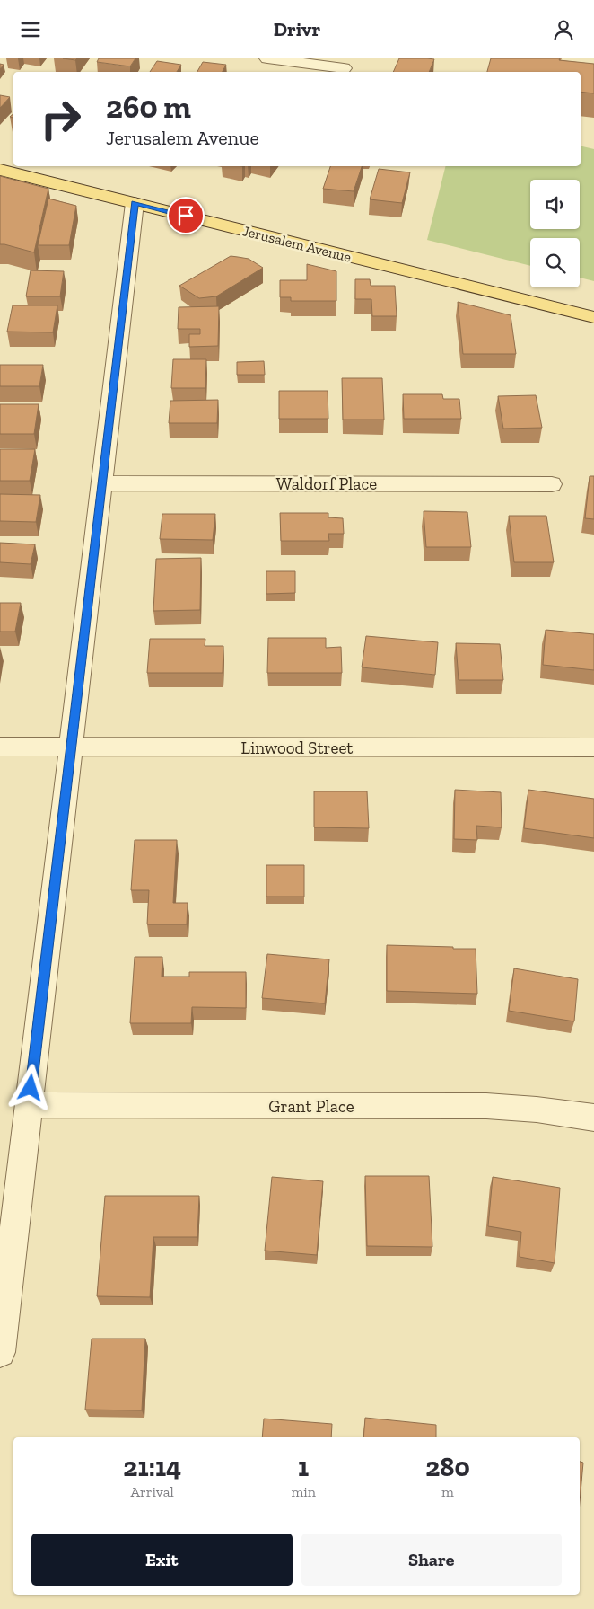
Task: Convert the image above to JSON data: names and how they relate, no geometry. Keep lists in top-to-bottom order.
{
  "streets": {
    "main road": ["Jerusalem Avenue"],
    "street": ["Waldorf Place", "Linwood Street", "Grant Place"]
  },
  "page": {
    "header": "Drivr",
    "turn": ["260 m", "Jerusalem Avenue"],
    "eta": [
      "21:14",
      "Arrival",
      "1",
      "min",
      "280",
      "m"
    ],
    "buttons": ["Exit", "Share"]
  }
}
